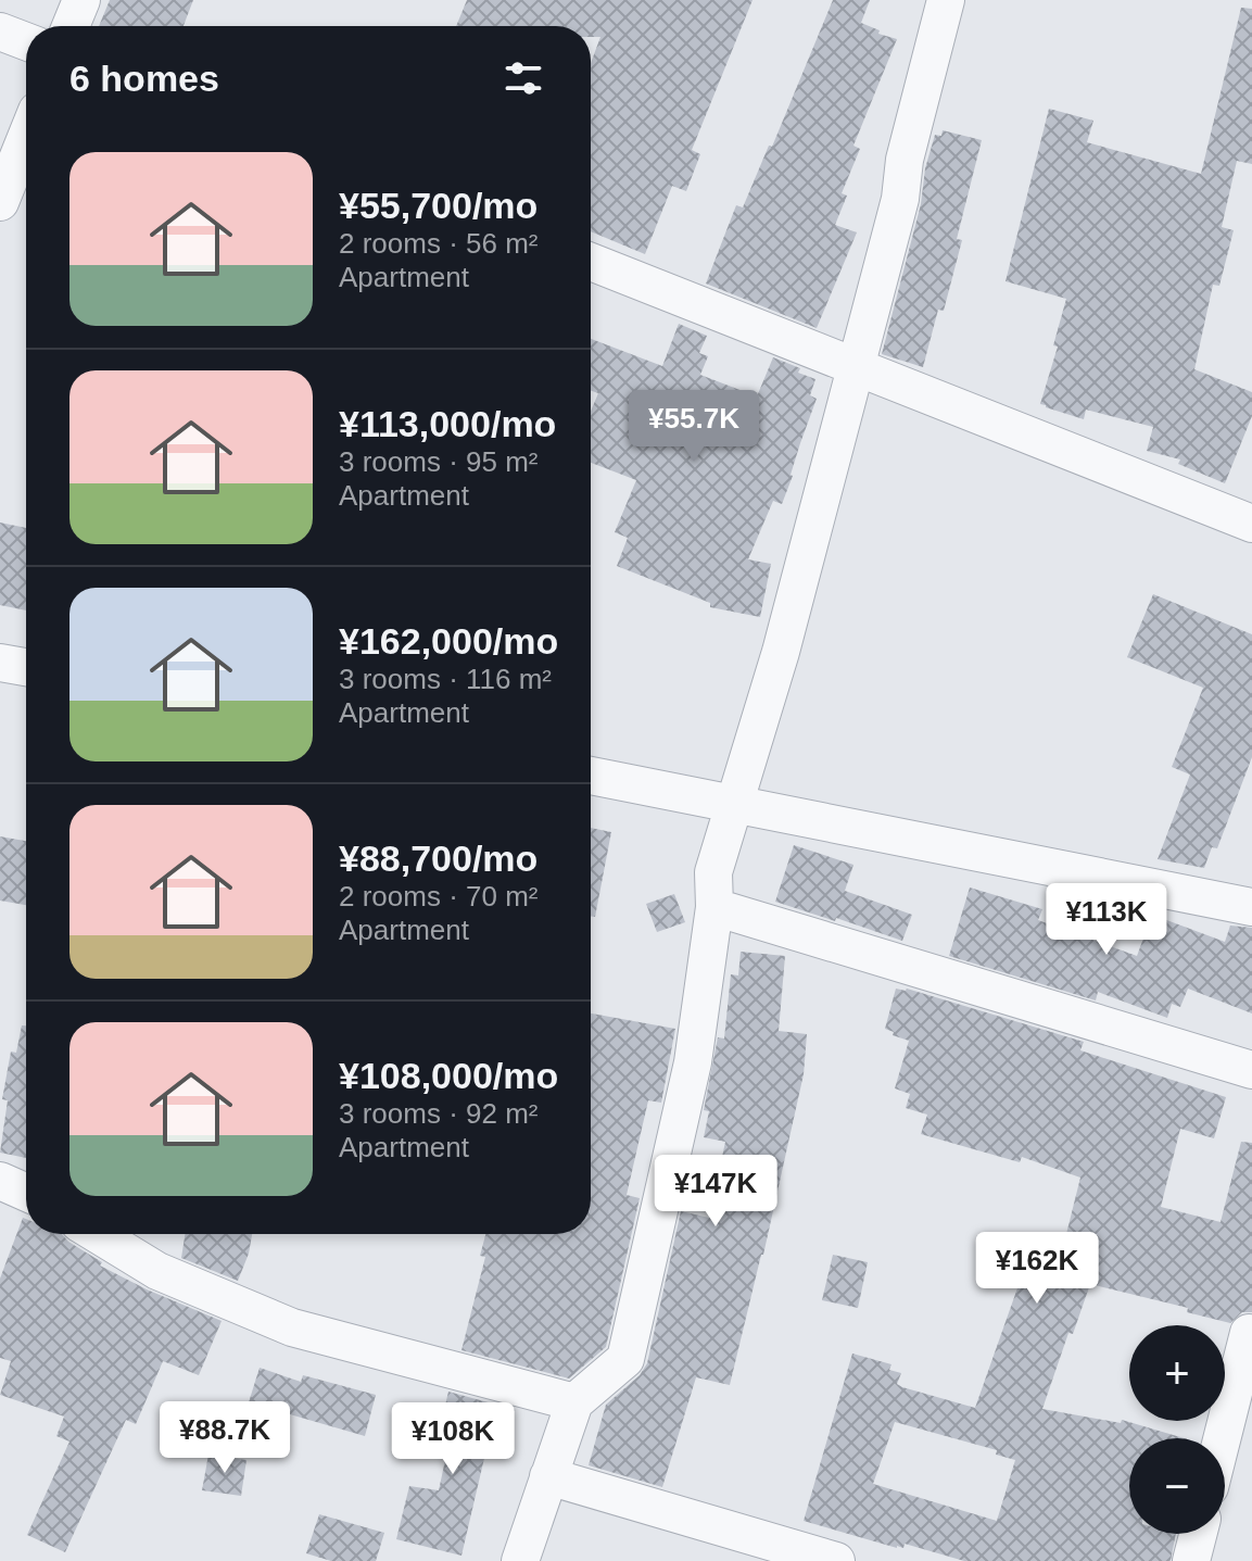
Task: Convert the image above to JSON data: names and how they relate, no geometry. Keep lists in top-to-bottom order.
{
  "page": {
    "heading": "6 homes",
    "list": [
      {
        "name": "¥55,700/mo",
        "note": "2 rooms · 56 m² · Apartment"
      },
      {
        "name": "¥113,000/mo",
        "note": "3 rooms · 95 m² · Apartment"
      },
      {
        "name": "¥162,000/mo",
        "note": "3 rooms · 116 m² · Apartment"
      },
      {
        "name": "¥88,700/mo",
        "note": "2 rooms · 70 m² · Apartment"
      },
      {
        "name": "¥108,000/mo",
        "note": "3 rooms · 92 m² · Apartment"
      }
    ],
    "price": [
      "¥55.7K",
      "¥113K",
      "¥147K",
      "¥162K",
      "¥88.7K",
      "¥108K"
    ],
    "map_buttons": ["+", "−"]
  }
}
